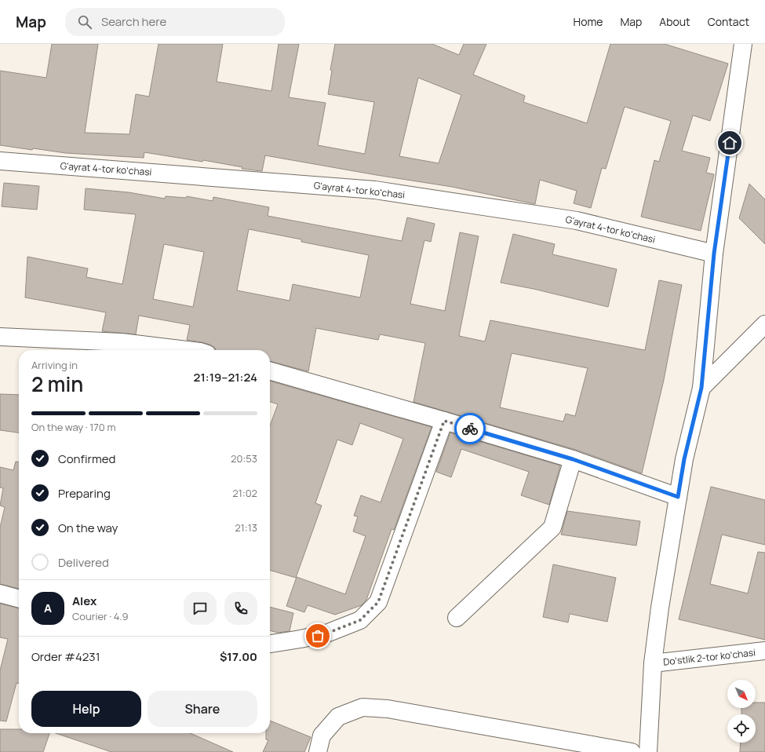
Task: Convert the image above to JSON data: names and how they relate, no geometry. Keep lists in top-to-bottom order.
{
  "streets": {
    "street": ["G'ayrat 4-tor koʻchasi", "Doʻstlik 2-tor koʻchasi"]
  },
  "north": "bottom right",
  "page": {
    "header": "Map",
    "search": "Search here",
    "nav": [
      "Home",
      "Map",
      "About",
      "Contact"
    ],
    "heading": ["2 min", "Arriving in", "21:19–21:24"],
    "panel": [
      "Alex",
      "Courier · 4.9",
      "Order #4231",
      "$17.00"
    ],
    "bar": "On the way · 170 m",
    "list": [
      ["Confirmed", "20:53"],
      ["Preparing", "21:02"],
      ["On the way", "21:13"],
      "Delivered"
    ],
    "round": "A",
    "buttons": ["Help", "Share"]
  }
}
